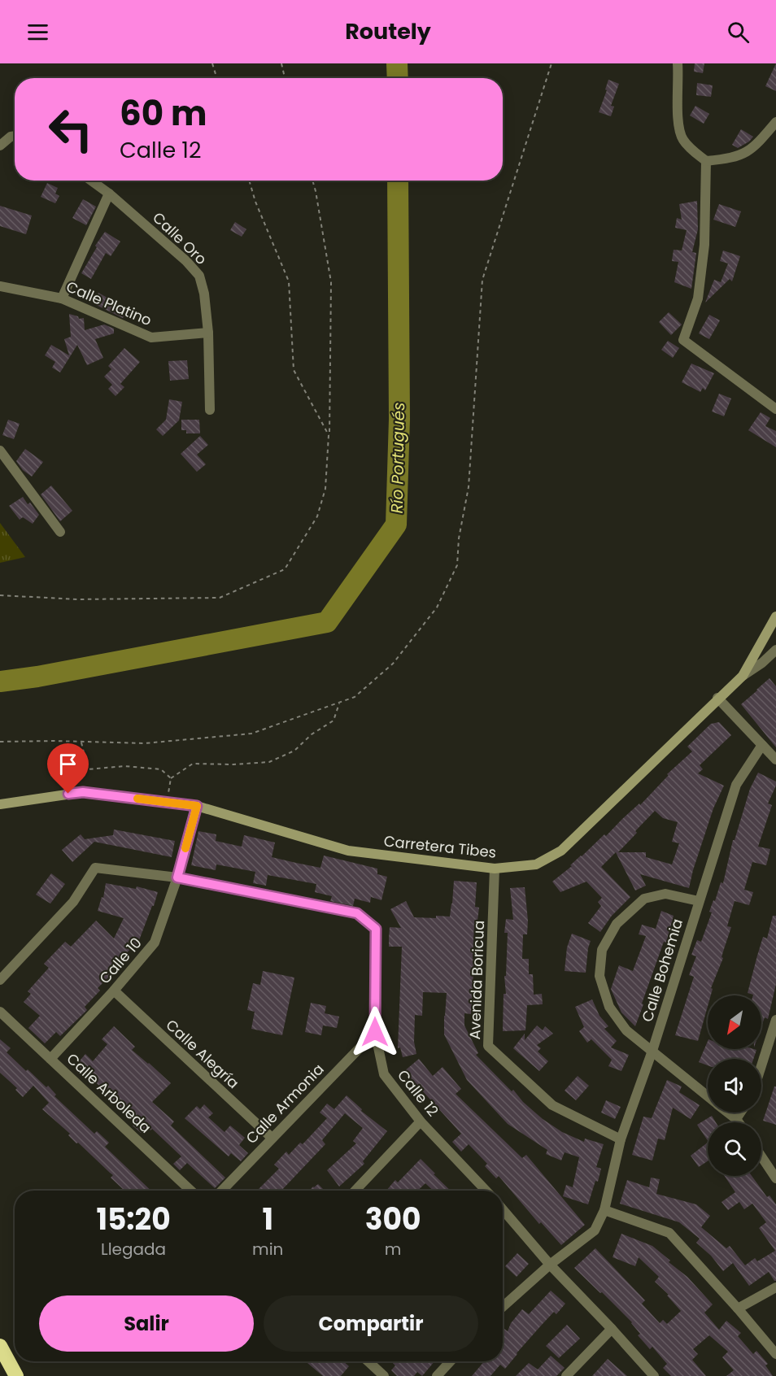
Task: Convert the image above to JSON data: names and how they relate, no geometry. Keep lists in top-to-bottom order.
{
  "streets": {
    "street": [
      "Calle Oro",
      "Calle Platino",
      "Carretera Tibes",
      "Calle 10",
      "Calle Bohemia",
      "Avenida Boricua",
      "Calle Alegría",
      "Calle Arboleda",
      "Calle 12",
      "Calle Armonia"
    ]
  },
  "crossings": [
    ["Calle Oro", "Calle Platino"],
    ["Carretera Tibes", "Calle 10"],
    ["Carretera Tibes", "Avenida Boricua"],
    ["Calle 10", "Calle Alegría"],
    ["Calle 10", "Calle Arboleda"],
    ["Calle 10", "Calle 12"],
    ["Calle Bohemia", "Avenida Boricua"],
    ["Calle Alegría", "Calle Armonia"],
    ["Calle 12", "Calle Armonia"]
  ],
  "water": ["Río Portugués"],
  "north": "bottom left",
  "page": {
    "header": "Routely",
    "turn": ["60 m", "Calle 12"],
    "eta": [
      "15:20",
      "Llegada",
      "1",
      "min",
      "300",
      "m"
    ],
    "buttons": ["Salir", "Compartir"]
  }
}
